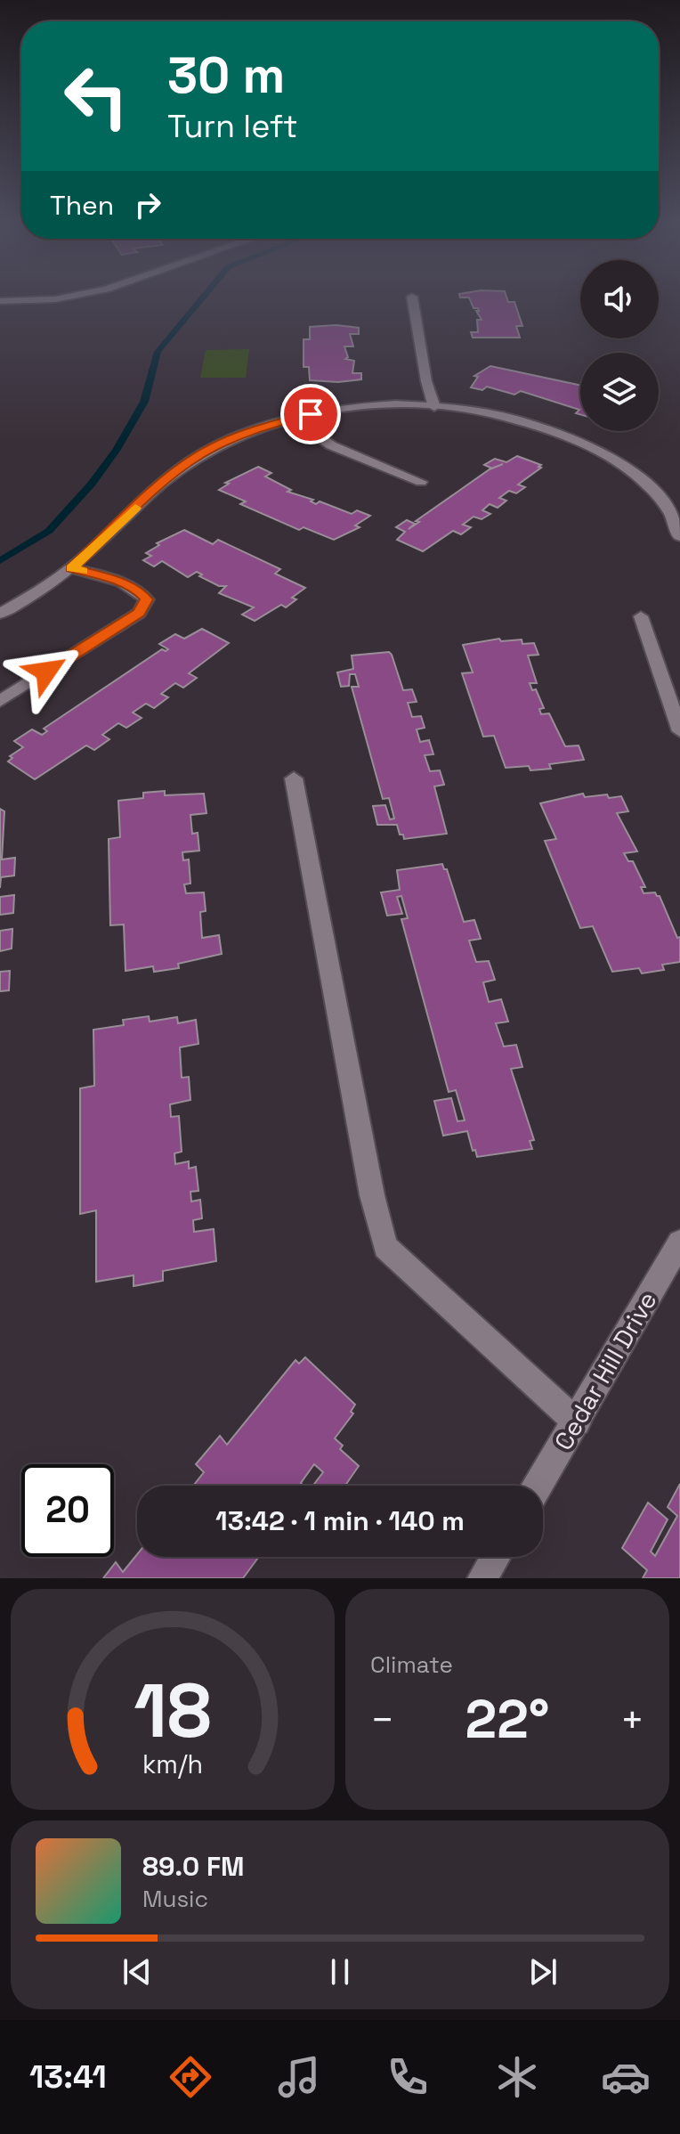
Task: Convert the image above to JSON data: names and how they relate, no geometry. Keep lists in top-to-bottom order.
{
  "streets": {
    "street": ["Cedar Hill Drive"]
  },
  "page": {
    "turn": ["30 m", "Turn left"],
    "then": "Then",
    "limit": "20",
    "trip": "13:42 · 1 min · 140 m",
    "tile": "Climate",
    "heat": ["−", "22°", "+"],
    "song": ["89.0 FM", "Music"],
    "tabs": "13:41",
    "gauge": ["18", "km/h"]
  }
}
